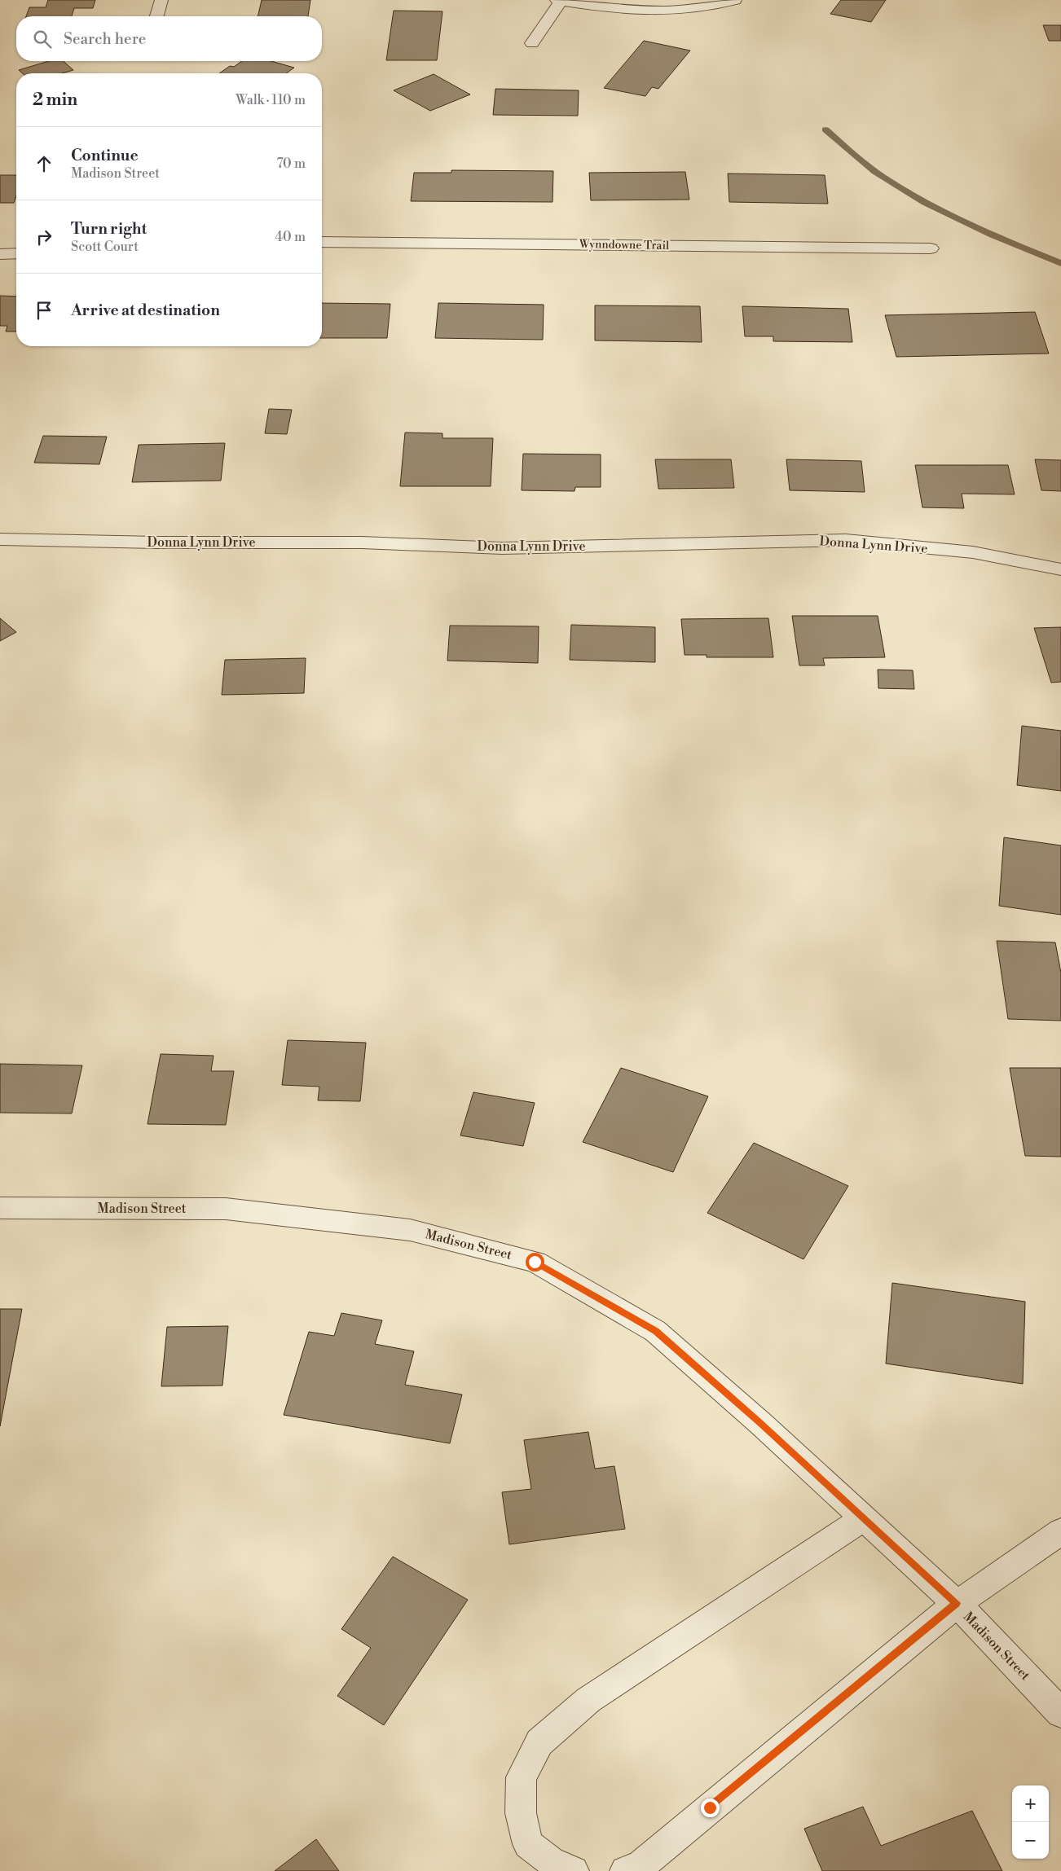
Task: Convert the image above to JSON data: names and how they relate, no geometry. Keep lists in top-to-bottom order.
{
  "streets": {
    "street": ["Wynndowne Trail", "Donna Lynn Drive", "Madison Street"]
  },
  "page": {
    "search": "Search here",
    "heading": ["2 min", "Walk · 110 m"],
    "list": [
      ["Continue", "Madison Street", "70 m"],
      ["Turn right", "Scott Court", "40 m"],
      "Arrive at destination"
    ],
    "map_buttons": ["+", "−"]
  }
}
